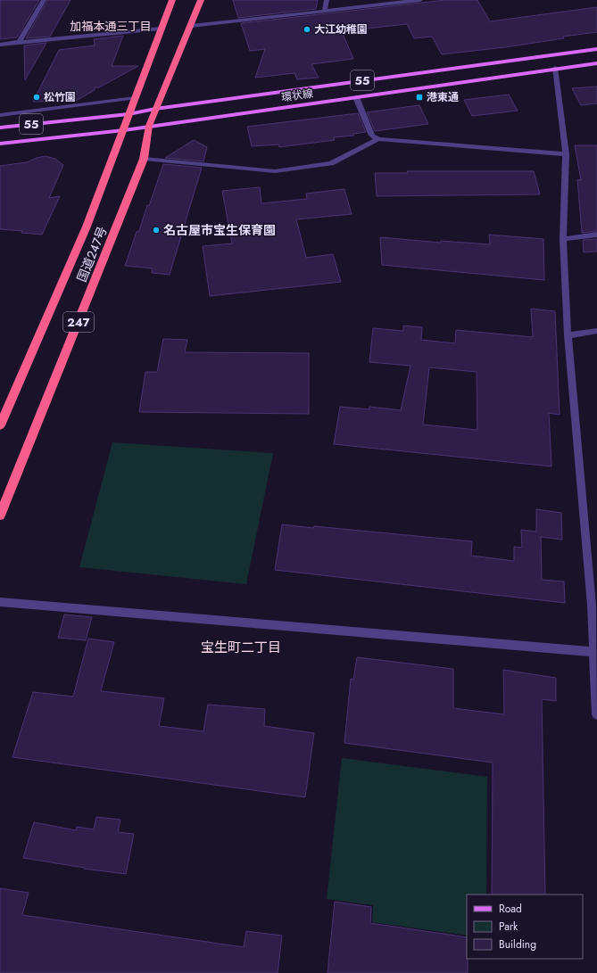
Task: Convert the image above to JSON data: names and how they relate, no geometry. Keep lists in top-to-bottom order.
{
  "streets": {
    "highway": ["国道247号", "247"],
    "main road": ["55", "環状線"]
  },
  "crossings": [
    ["環状線", "国道247号"]
  ],
  "districts": ["加福本通三丁目", "宝生町二丁目"],
  "places": {
    "other": ["大江幼稚園", "松竹園", "名古屋市宝生保育園"],
    "transit": ["港東通"]
  },
  "legend": ["Road", "Park", "Building"]
}
